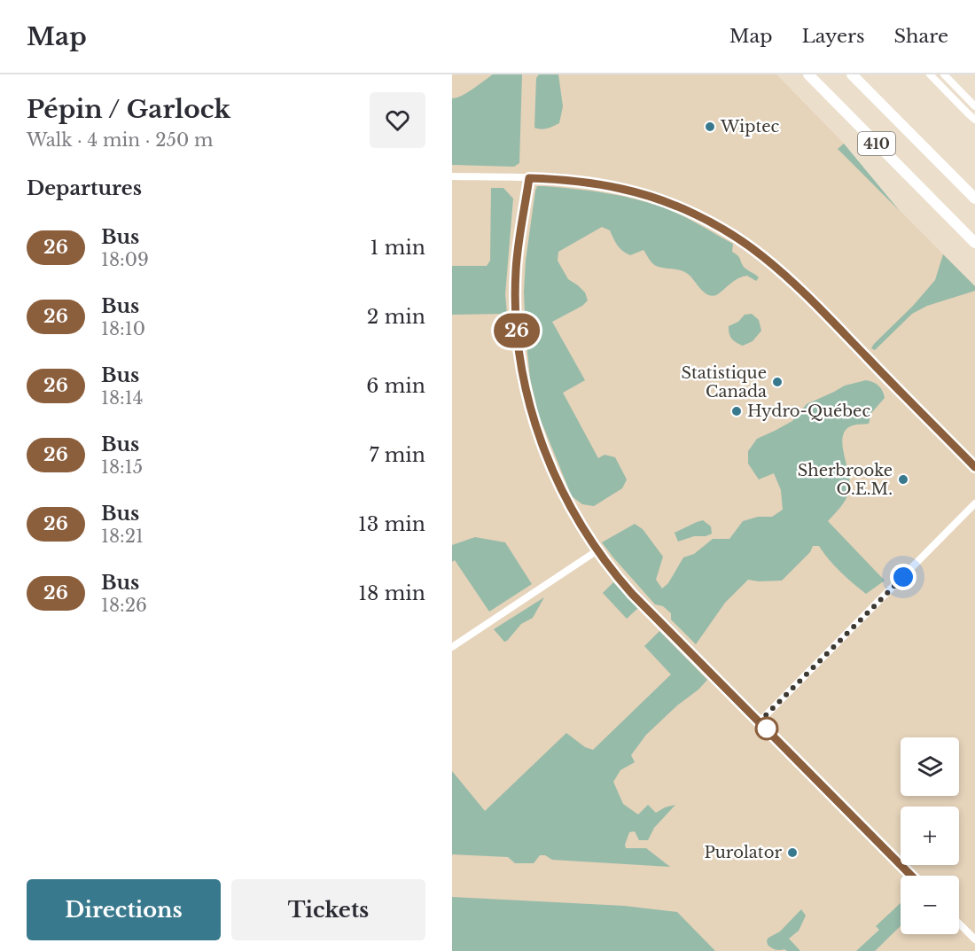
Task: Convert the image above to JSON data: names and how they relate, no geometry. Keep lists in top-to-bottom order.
{
  "streets": {
    "highway": ["410"]
  },
  "places": [
    "Wiptec",
    "Statistique Canada",
    "Hydro-Québec",
    "Sherbrooke O.E.M.",
    "Purolator"
  ],
  "lines": ["bus line 26"],
  "page": {
    "header": "Map",
    "nav": ["Map", "Layers", "Share"],
    "heading": [
      ["Pépin / Garlock", "Walk · 4 min · 250 m"],
      "Departures"
    ],
    "on_map": "26",
    "list": [
      {
        "mark": "26",
        "name": "Bus",
        "note": "18:09",
        "value": "1 min"
      },
      {
        "mark": "26",
        "name": "Bus",
        "note": "18:10",
        "value": "2 min"
      },
      {
        "mark": "26",
        "name": "Bus",
        "note": "18:14",
        "value": "6 min"
      },
      {
        "mark": "26",
        "name": "Bus",
        "note": "18:15",
        "value": "7 min"
      },
      {
        "mark": "26",
        "name": "Bus",
        "note": "18:21",
        "value": "13 min"
      },
      {
        "mark": "26",
        "name": "Bus",
        "note": "18:26",
        "value": "18 min"
      }
    ],
    "map_buttons": ["+", "−"],
    "buttons": ["Directions", "Tickets"]
  }
}
